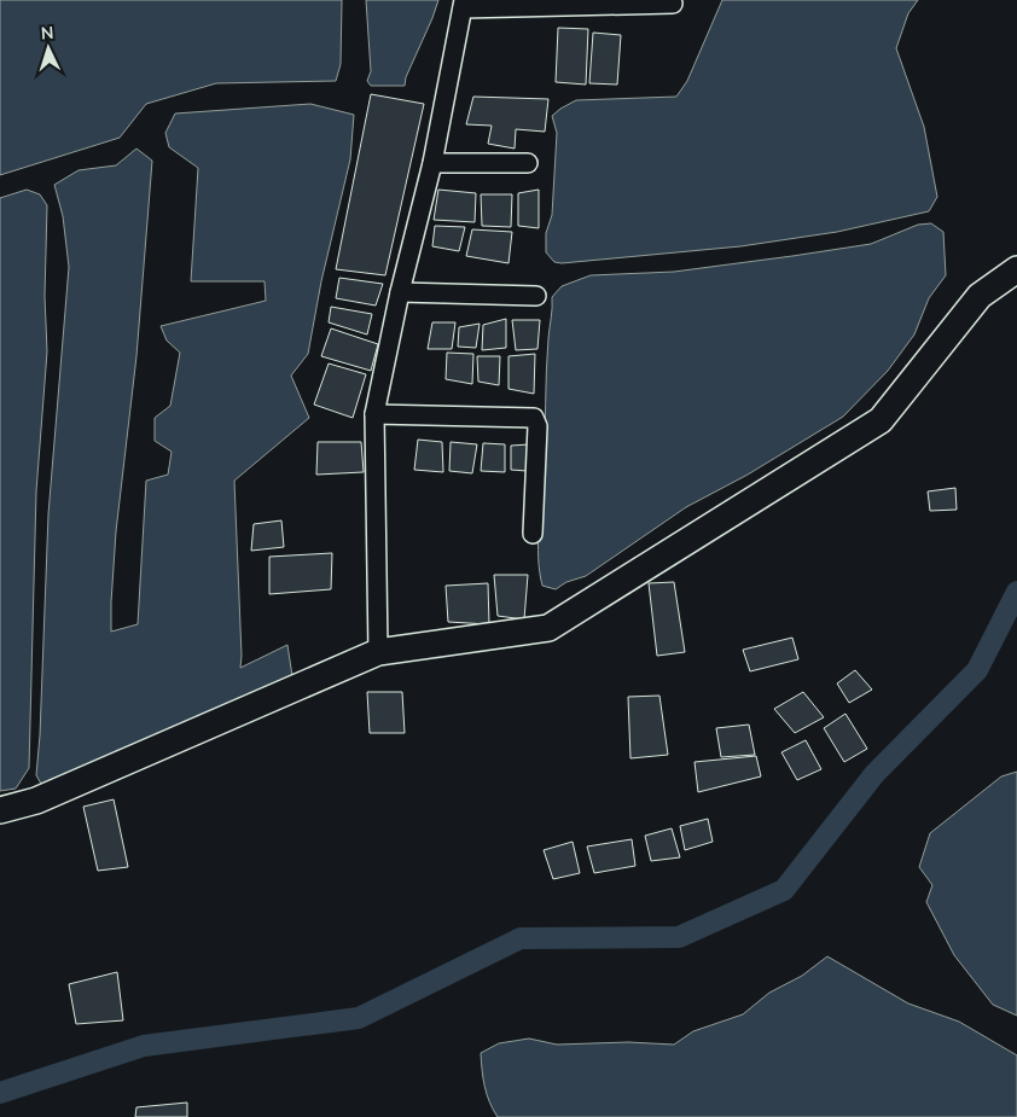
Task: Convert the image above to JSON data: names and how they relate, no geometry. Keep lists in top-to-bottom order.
{
  "north": "top"
}
